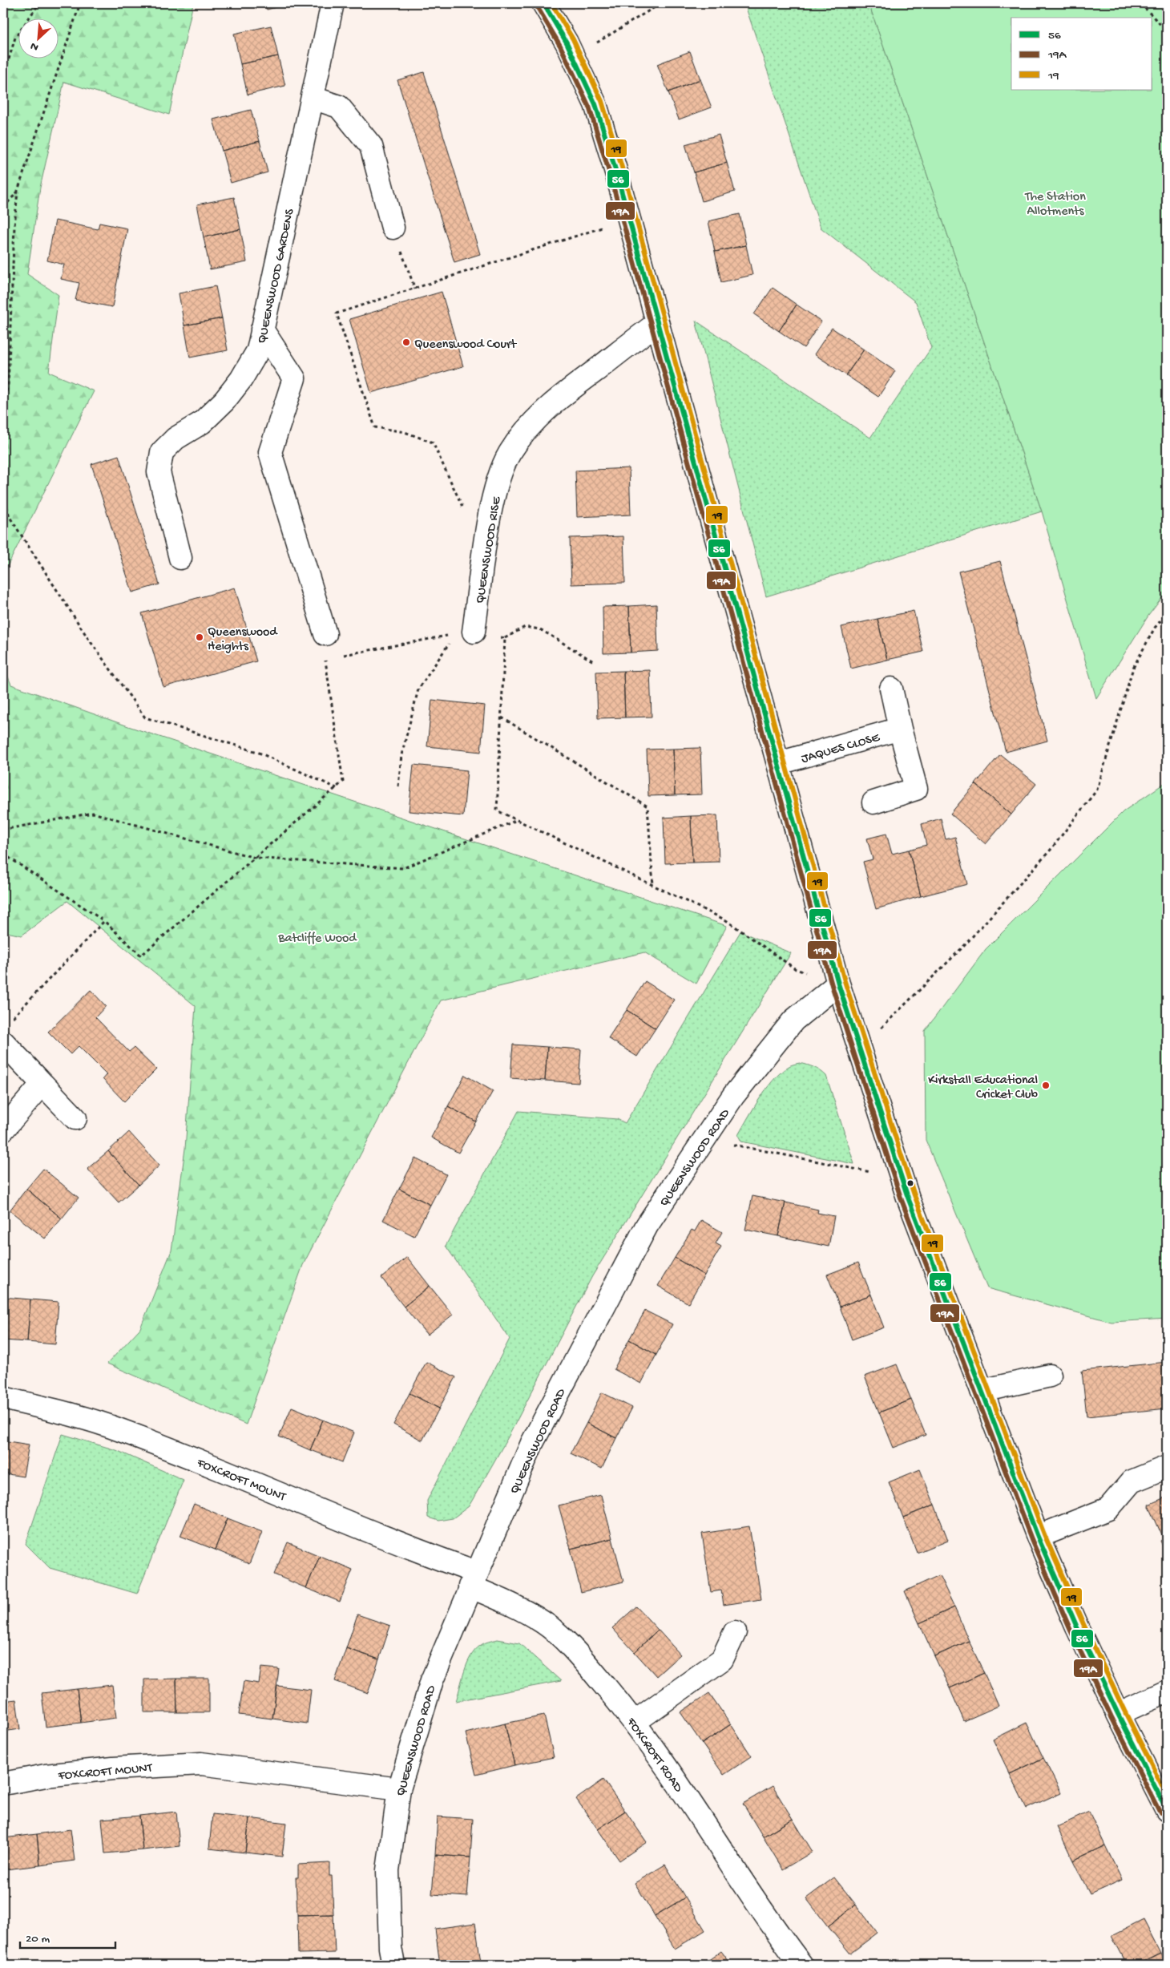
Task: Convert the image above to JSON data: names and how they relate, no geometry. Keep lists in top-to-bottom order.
{
  "streets": {
    "street": [
      "QUEENSWOOD GARDENS",
      "QUEENSWOOD RISE",
      "JAQUES CLOSE",
      "QUEENSWOOD ROAD",
      "FOXCROFT MOUNT",
      "FOXCROFT ROAD"
    ]
  },
  "crossings": [
    ["QUEENSWOOD ROAD", "FOXCROFT MOUNT"],
    ["QUEENSWOOD ROAD", "FOXCROFT ROAD"],
    ["FOXCROFT MOUNT", "FOXCROFT ROAD"]
  ],
  "parks": ["The Station Allotments", "Batcliffe Wood"],
  "places": ["Queenswood Court", "Queenswood Heights", "Kirkstall Educational Cricket Club"],
  "lines": ["transit line 56", "transit line 19", "transit line 19A"],
  "legend": ["56", "19A", "19"],
  "scale_bar": "20 m",
  "north": "bottom left"
}
